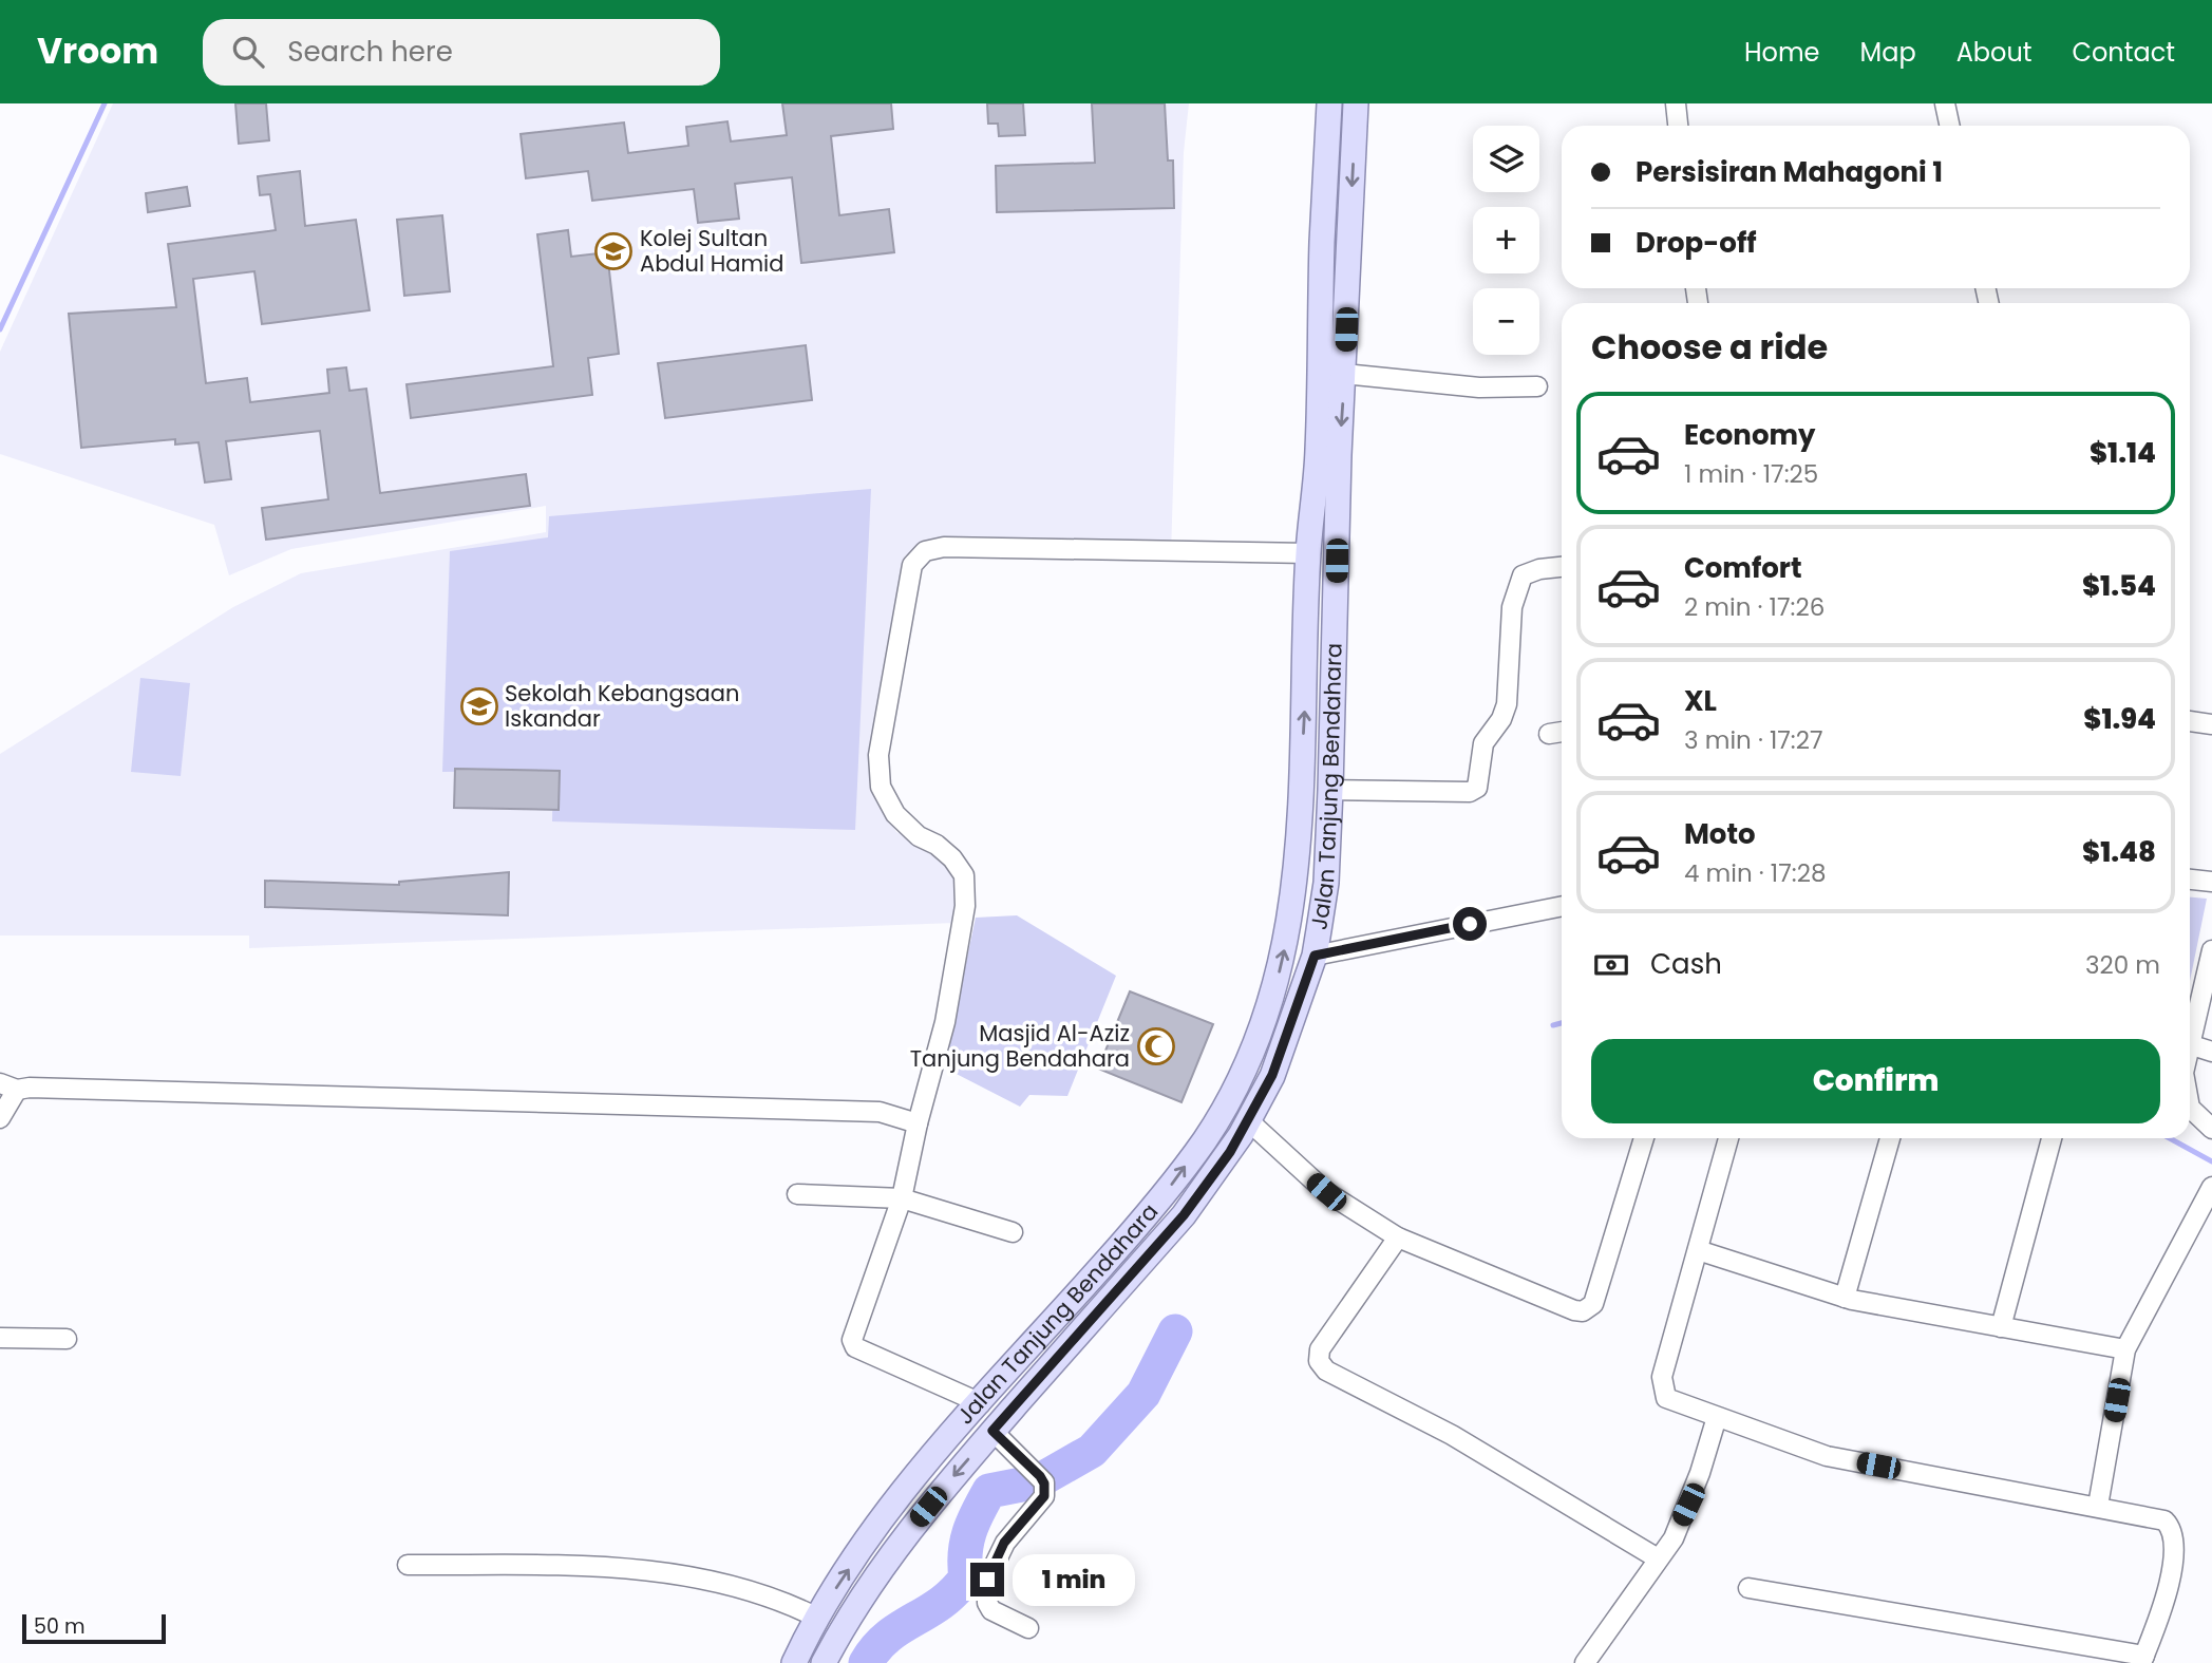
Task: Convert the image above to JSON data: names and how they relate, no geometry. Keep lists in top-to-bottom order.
{
  "streets": {
    "main road": ["Jalan Tanjung Bendahara"]
  },
  "places": {
    "school or university": ["Kolej Sultan Abdul Hamid", "Sekolah Kebangsaan Iskandar"],
    "mosque": ["Masjid Al-Aziz Tanjung Bendahara"]
  },
  "scale_bar": "50 m",
  "page": {
    "header": "Vroom",
    "search": "Search here",
    "nav": [
      "Home",
      "Map",
      "About",
      "Contact"
    ],
    "map_buttons": ["+", "−"],
    "banner": ["Persisiran Mahagoni 1", "Drop-off"],
    "heading": "Choose a ride",
    "list": [
      {
        "name": "Economy",
        "note": "1 min · 17:25",
        "value": "$1.14"
      },
      {
        "name": "Comfort",
        "note": "2 min · 17:26",
        "value": "$1.54"
      },
      {
        "name": "XL",
        "note": "3 min · 17:27",
        "value": "$1.94"
      },
      {
        "name": "Moto",
        "note": "4 min · 17:28",
        "value": "$1.48"
      }
    ],
    "pay": ["Cash", "320 m"],
    "buttons": "Confirm",
    "bubble": "1 min",
    "scale": "50 m"
  }
}
